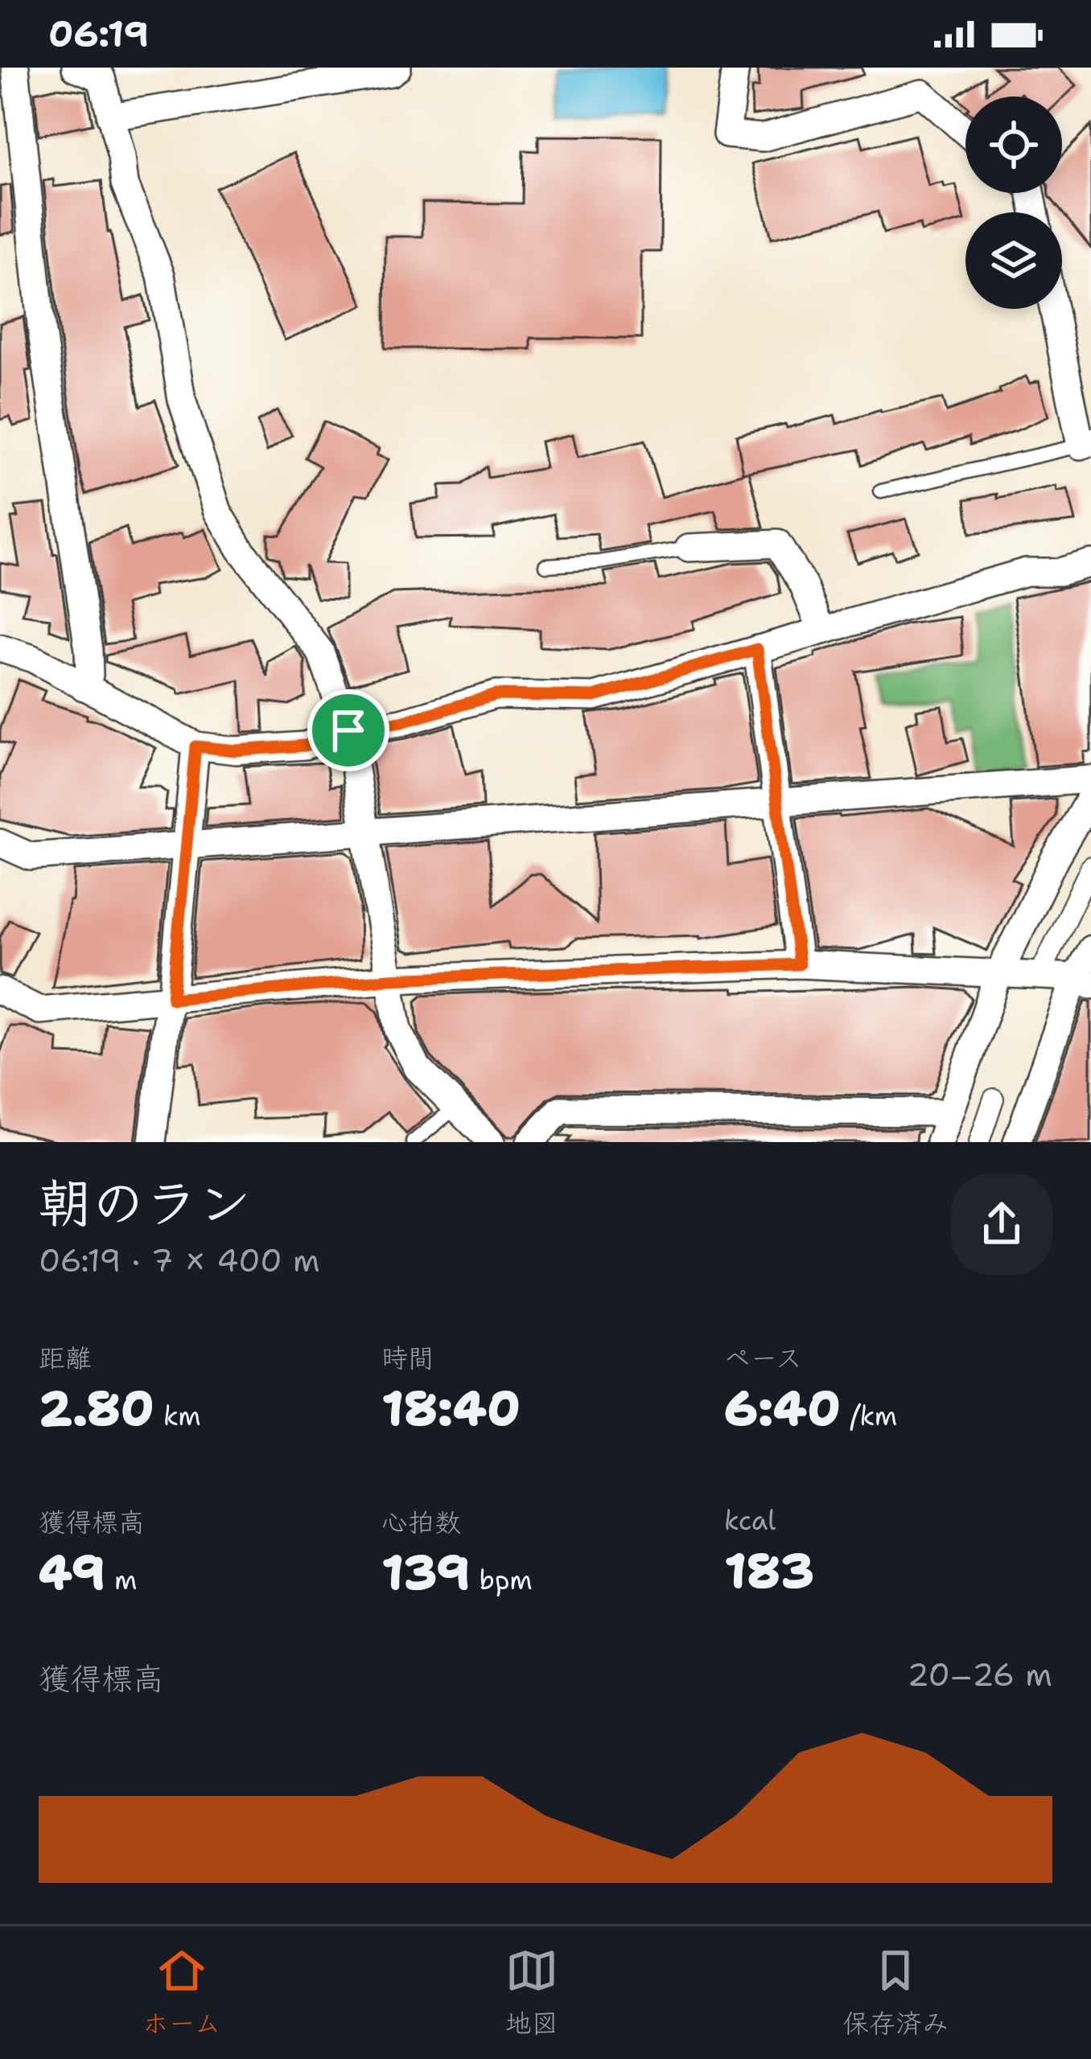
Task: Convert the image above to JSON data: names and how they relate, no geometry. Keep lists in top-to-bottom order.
{
  "page": {
    "status": "06:19",
    "heading": ["朝のラン", "06:19 · 7 × 400 m"],
    "stats": [
      ["距離", "2.80 km"],
      ["時間", "18:40"],
      ["ペース", "6:40 /km"],
      ["獲得標高", "49 m"],
      ["心拍数", "139 bpm"],
      ["kcal", "183"]
    ],
    "chart": ["獲得標高", "20–26 m"],
    "tabs": ["ホーム", "地図", "保存済み"]
  }
}
